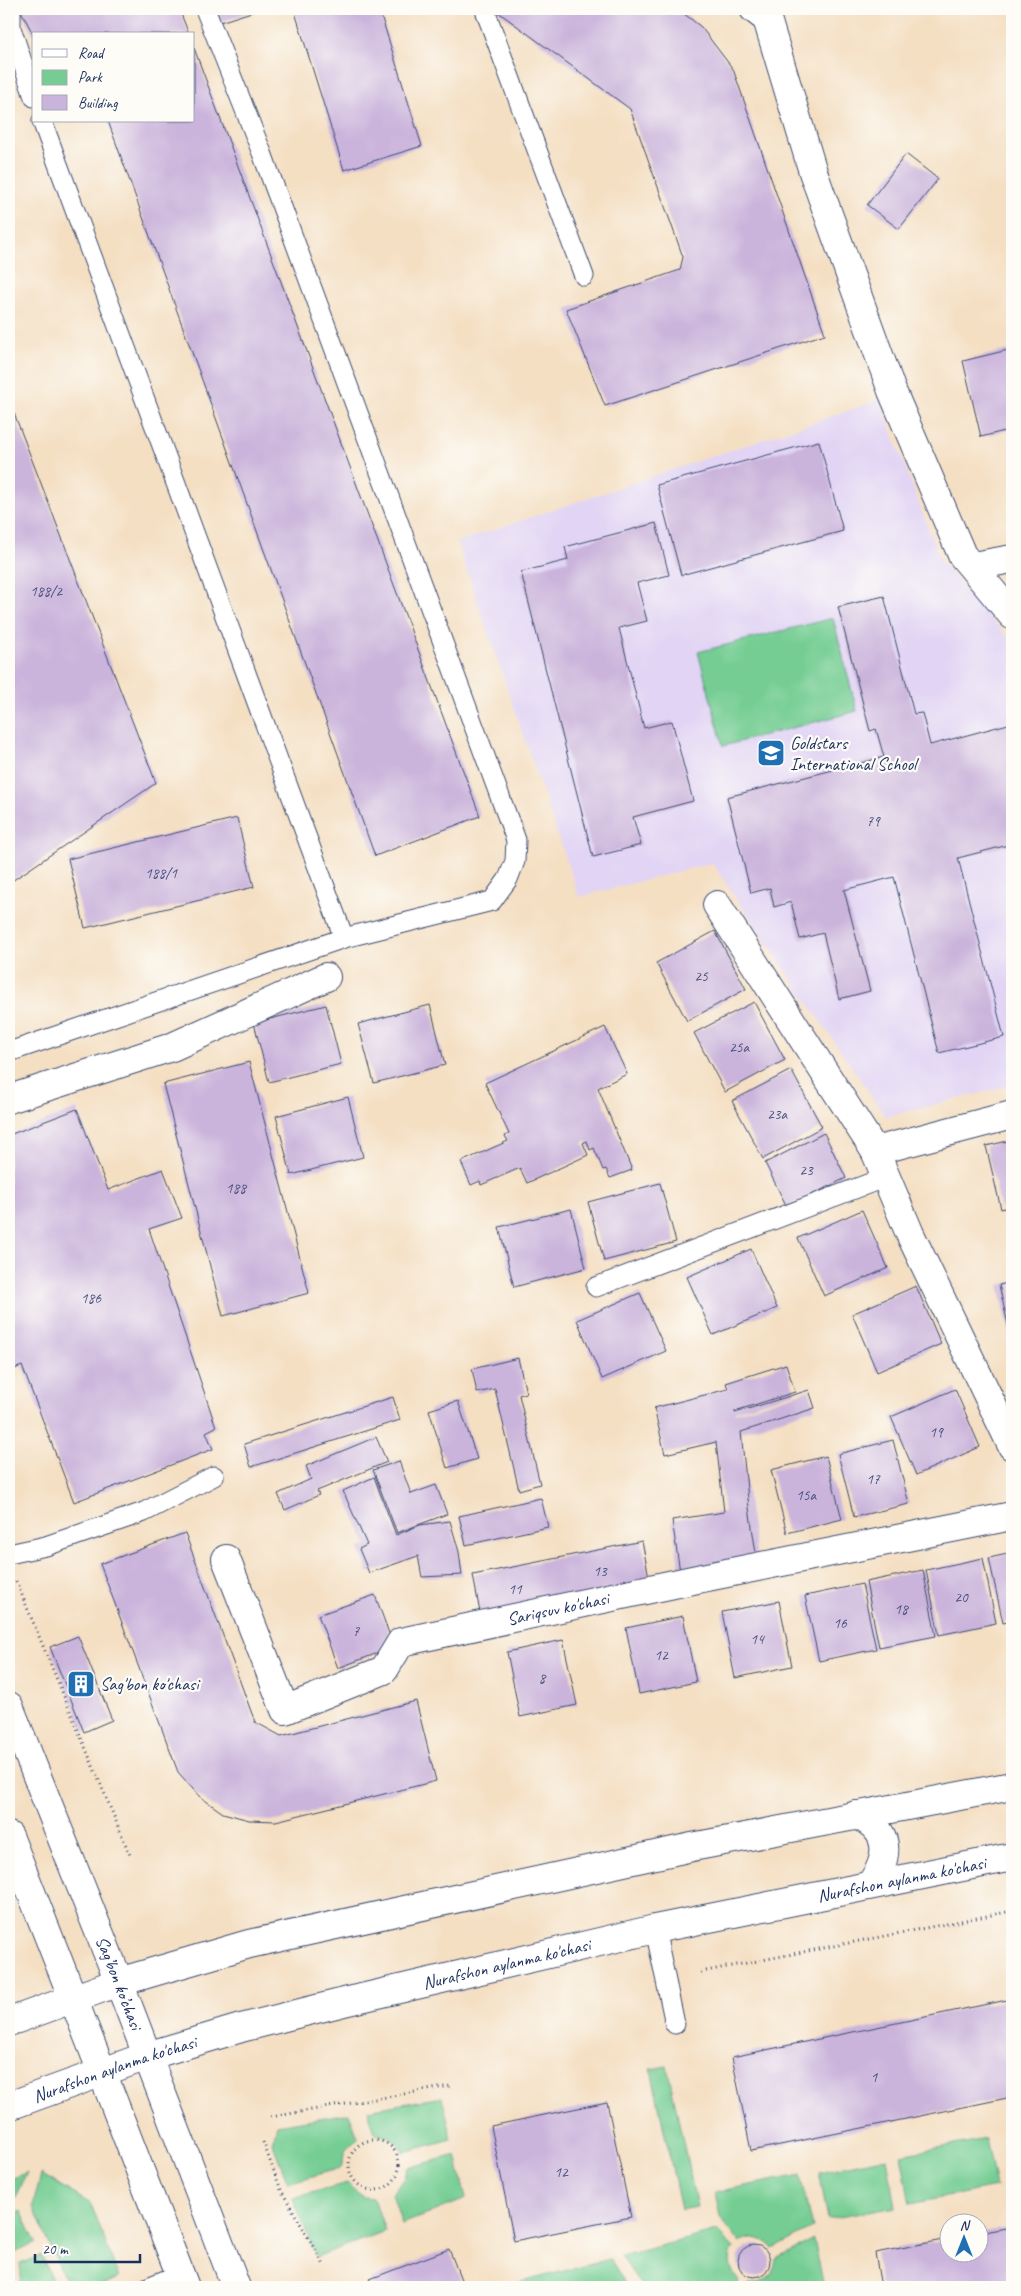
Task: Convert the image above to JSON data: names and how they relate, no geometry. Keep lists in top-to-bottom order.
{
  "streets": {
    "main road": ["Sariqsuv ko'chasi", "Nurafshon aylanma ko'chasi", "Sag’bon ko’chasi"]
  },
  "crossings": [
    ["Nurafshon aylanma ko'chasi", "Sag’bon ko’chasi"]
  ],
  "places": {
    "school or university": ["Goldstars International School"],
    "building": ["Sag'bon ko'chasi"]
  },
  "house_numbers": [
    "188/2",
    "79",
    "188/1",
    "25",
    "25а",
    "23а",
    "23",
    "188",
    "186",
    "19",
    "17",
    "15a",
    "13",
    "11",
    "20",
    "18",
    "16",
    "7",
    "14",
    "12",
    "8",
    "1",
    "12"
  ],
  "legend": ["Road", "Park", "Building"],
  "scale_bar": "20 m",
  "north": "top"
}
